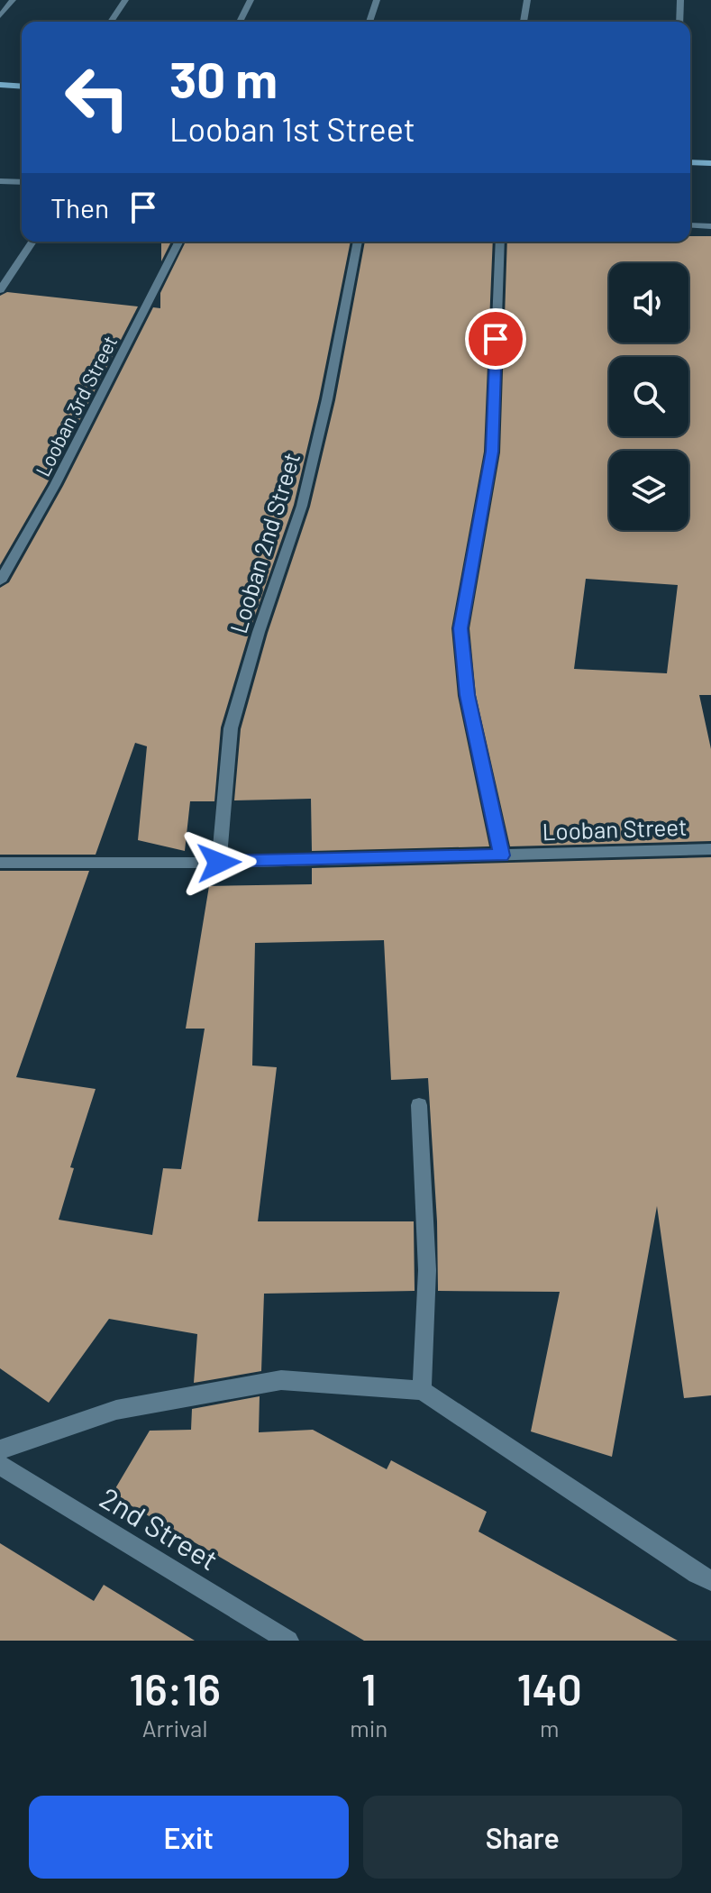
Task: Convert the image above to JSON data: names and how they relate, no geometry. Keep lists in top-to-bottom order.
{
  "streets": {
    "street": [
      "Looban 3rd Street",
      "Looban 2nd Street",
      "Looban Street",
      "2nd Street"
    ]
  },
  "crossings": [
    ["Looban 2nd Street", "Looban Street"]
  ],
  "page": {
    "turn": ["30 m", "Looban 1st Street"],
    "then": "Then",
    "eta": [
      "16:16",
      "Arrival",
      "1",
      "min",
      "140",
      "m"
    ],
    "buttons": ["Exit", "Share"]
  }
}
